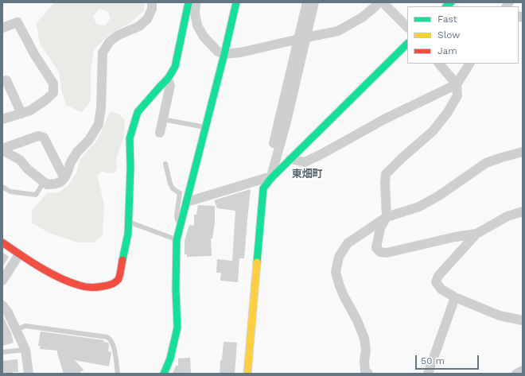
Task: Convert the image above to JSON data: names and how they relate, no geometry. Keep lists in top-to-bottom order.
{
  "districts": ["東畑町"],
  "legend": ["Fast", "Slow", "Jam"],
  "scale_bar": "50 m"
}
